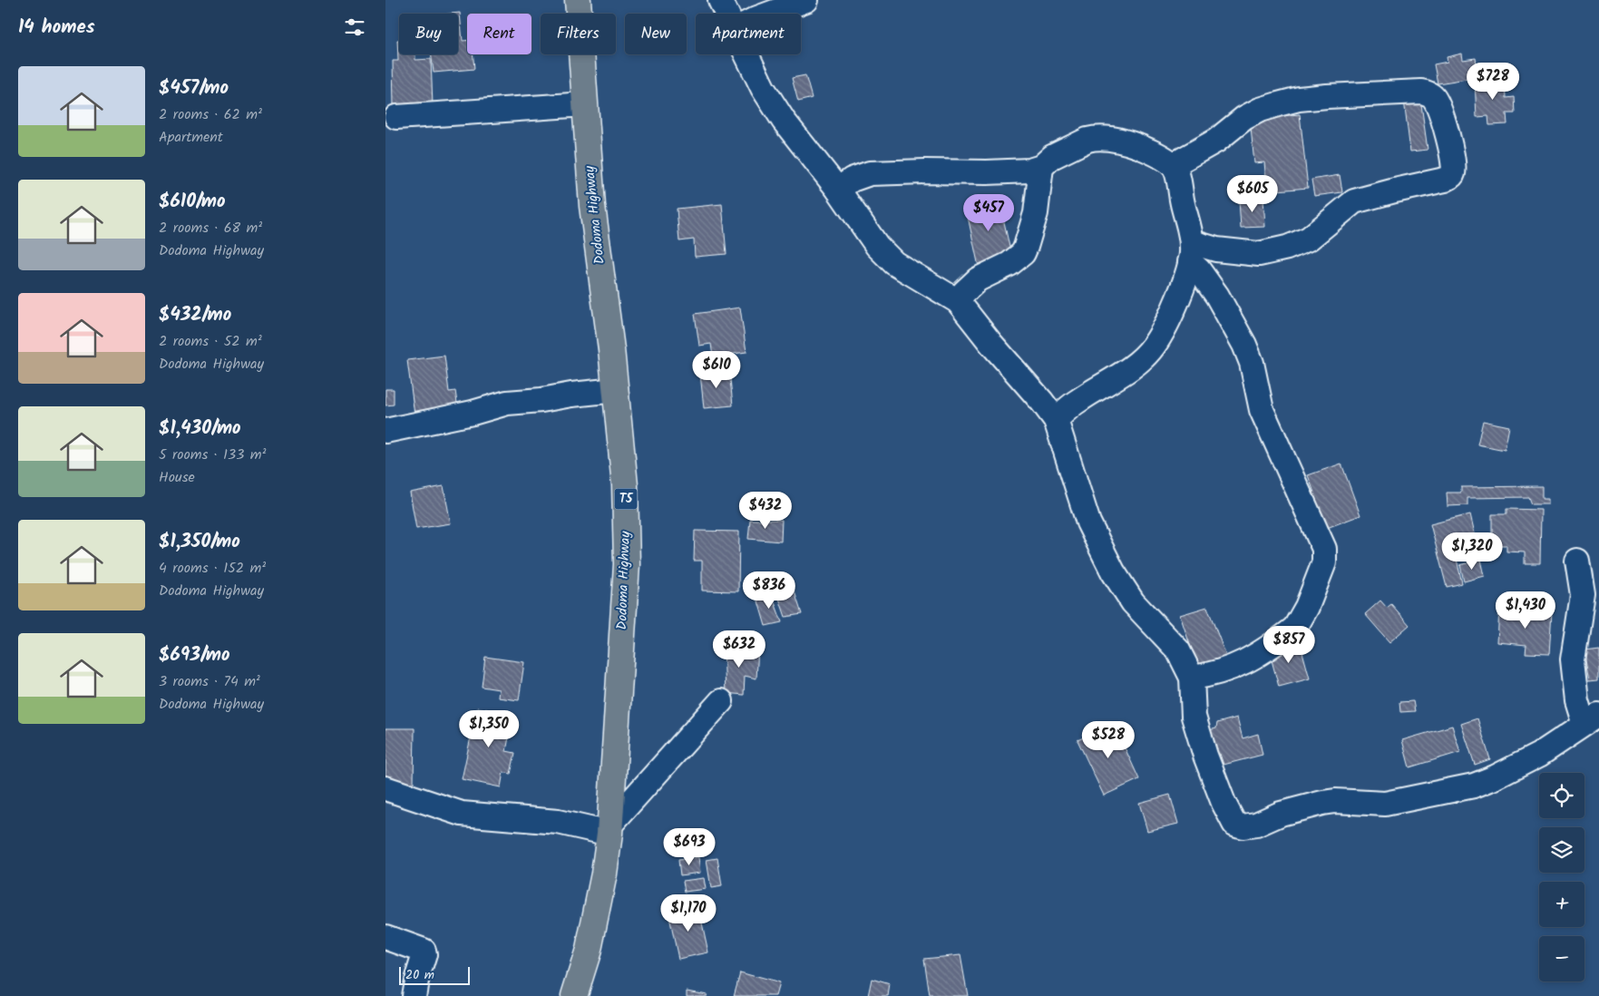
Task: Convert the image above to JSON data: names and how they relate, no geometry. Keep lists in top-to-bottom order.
{
  "streets": {
    "highway": ["Dodoma Highway", "T5"]
  },
  "scale_bar": "20 m",
  "page": {
    "heading": "14 homes",
    "chip": [
      "Buy",
      "Rent",
      "Filters",
      "New",
      "Apartment"
    ],
    "list": [
      {
        "name": "$457/mo",
        "note": "2 rooms · 62 m² · Apartment"
      },
      {
        "name": "$610/mo",
        "note": "2 rooms · 68 m² · Dodoma Highway"
      },
      {
        "name": "$432/mo",
        "note": "2 rooms · 52 m² · Dodoma Highway"
      },
      {
        "name": "$1,430/mo",
        "note": "5 rooms · 133 m² · House"
      },
      {
        "name": "$1,350/mo",
        "note": "4 rooms · 152 m² · Dodoma Highway"
      },
      {
        "name": "$693/mo",
        "note": "3 rooms · 74 m² · Dodoma Highway"
      }
    ],
    "price": [
      "$728",
      "$605",
      "$457",
      "$610",
      "$432",
      "$1,320",
      "$836",
      "$1,430",
      "$857",
      "$632",
      "$1,350",
      "$528",
      "$693",
      "$1,170"
    ],
    "map_buttons": ["+", "−"],
    "scale": "20 m"
  }
}
